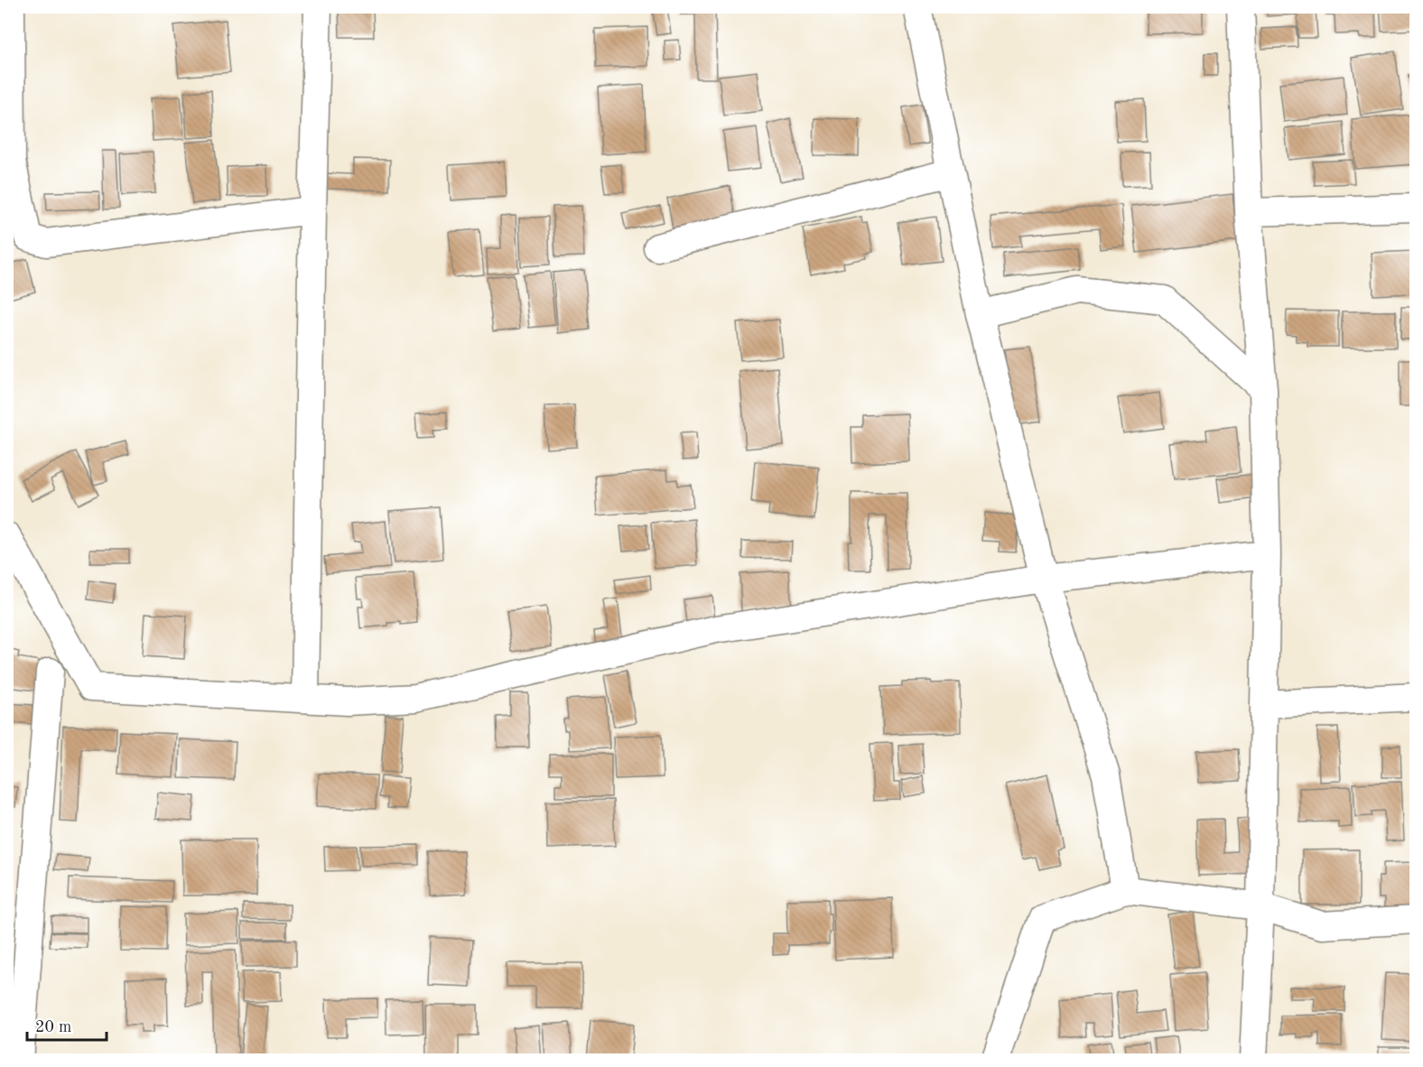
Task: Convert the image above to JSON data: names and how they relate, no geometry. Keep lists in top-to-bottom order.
{
  "scale_bar": "20 m"
}
